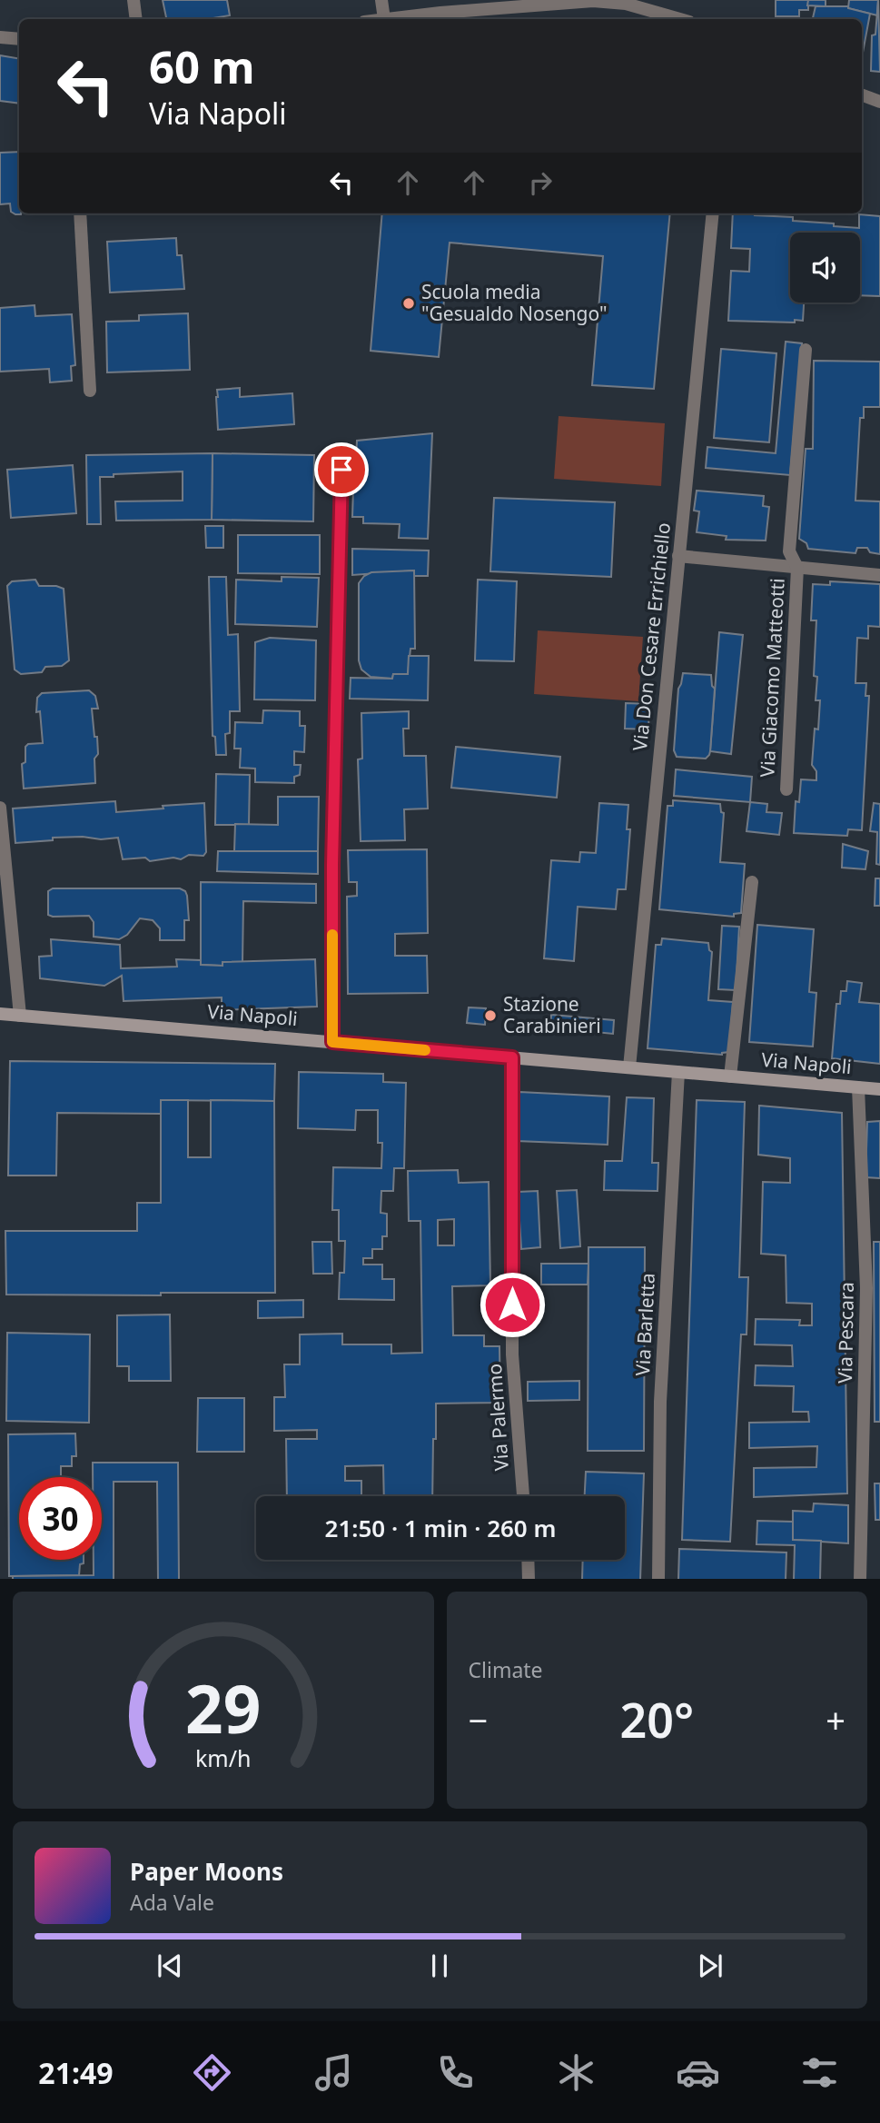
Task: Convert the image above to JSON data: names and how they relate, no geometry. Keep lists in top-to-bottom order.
{
  "streets": {
    "main road": ["Via Napoli"],
    "street": [
      "Via Don Cesare Errichiello",
      "Via Giacomo Matteotti",
      "Via Barletta",
      "Via Pescara",
      "Via Palermo"
    ]
  },
  "crossings": [
    ["Via Don Cesare Errichiello", "Via Giacomo Matteotti"],
    ["Via Don Cesare Errichiello", "Via Napoli"],
    ["Via Napoli", "Via Barletta"],
    ["Via Napoli", "Via Pescara"],
    ["Via Napoli", "Via Palermo"]
  ],
  "places": ["Scuola media \"Gesualdo Nosengo\"", "Stazione Carabinieri"],
  "page": {
    "turn": ["60 m", "Via Napoli"],
    "limit": "30",
    "trip": "21:50 · 1 min · 260 m",
    "tile": "Climate",
    "heat": ["−", "20°", "+"],
    "song": ["Paper Moons", "Ada Vale"],
    "tabs": "21:49",
    "gauge": ["29", "km/h"]
  }
}
